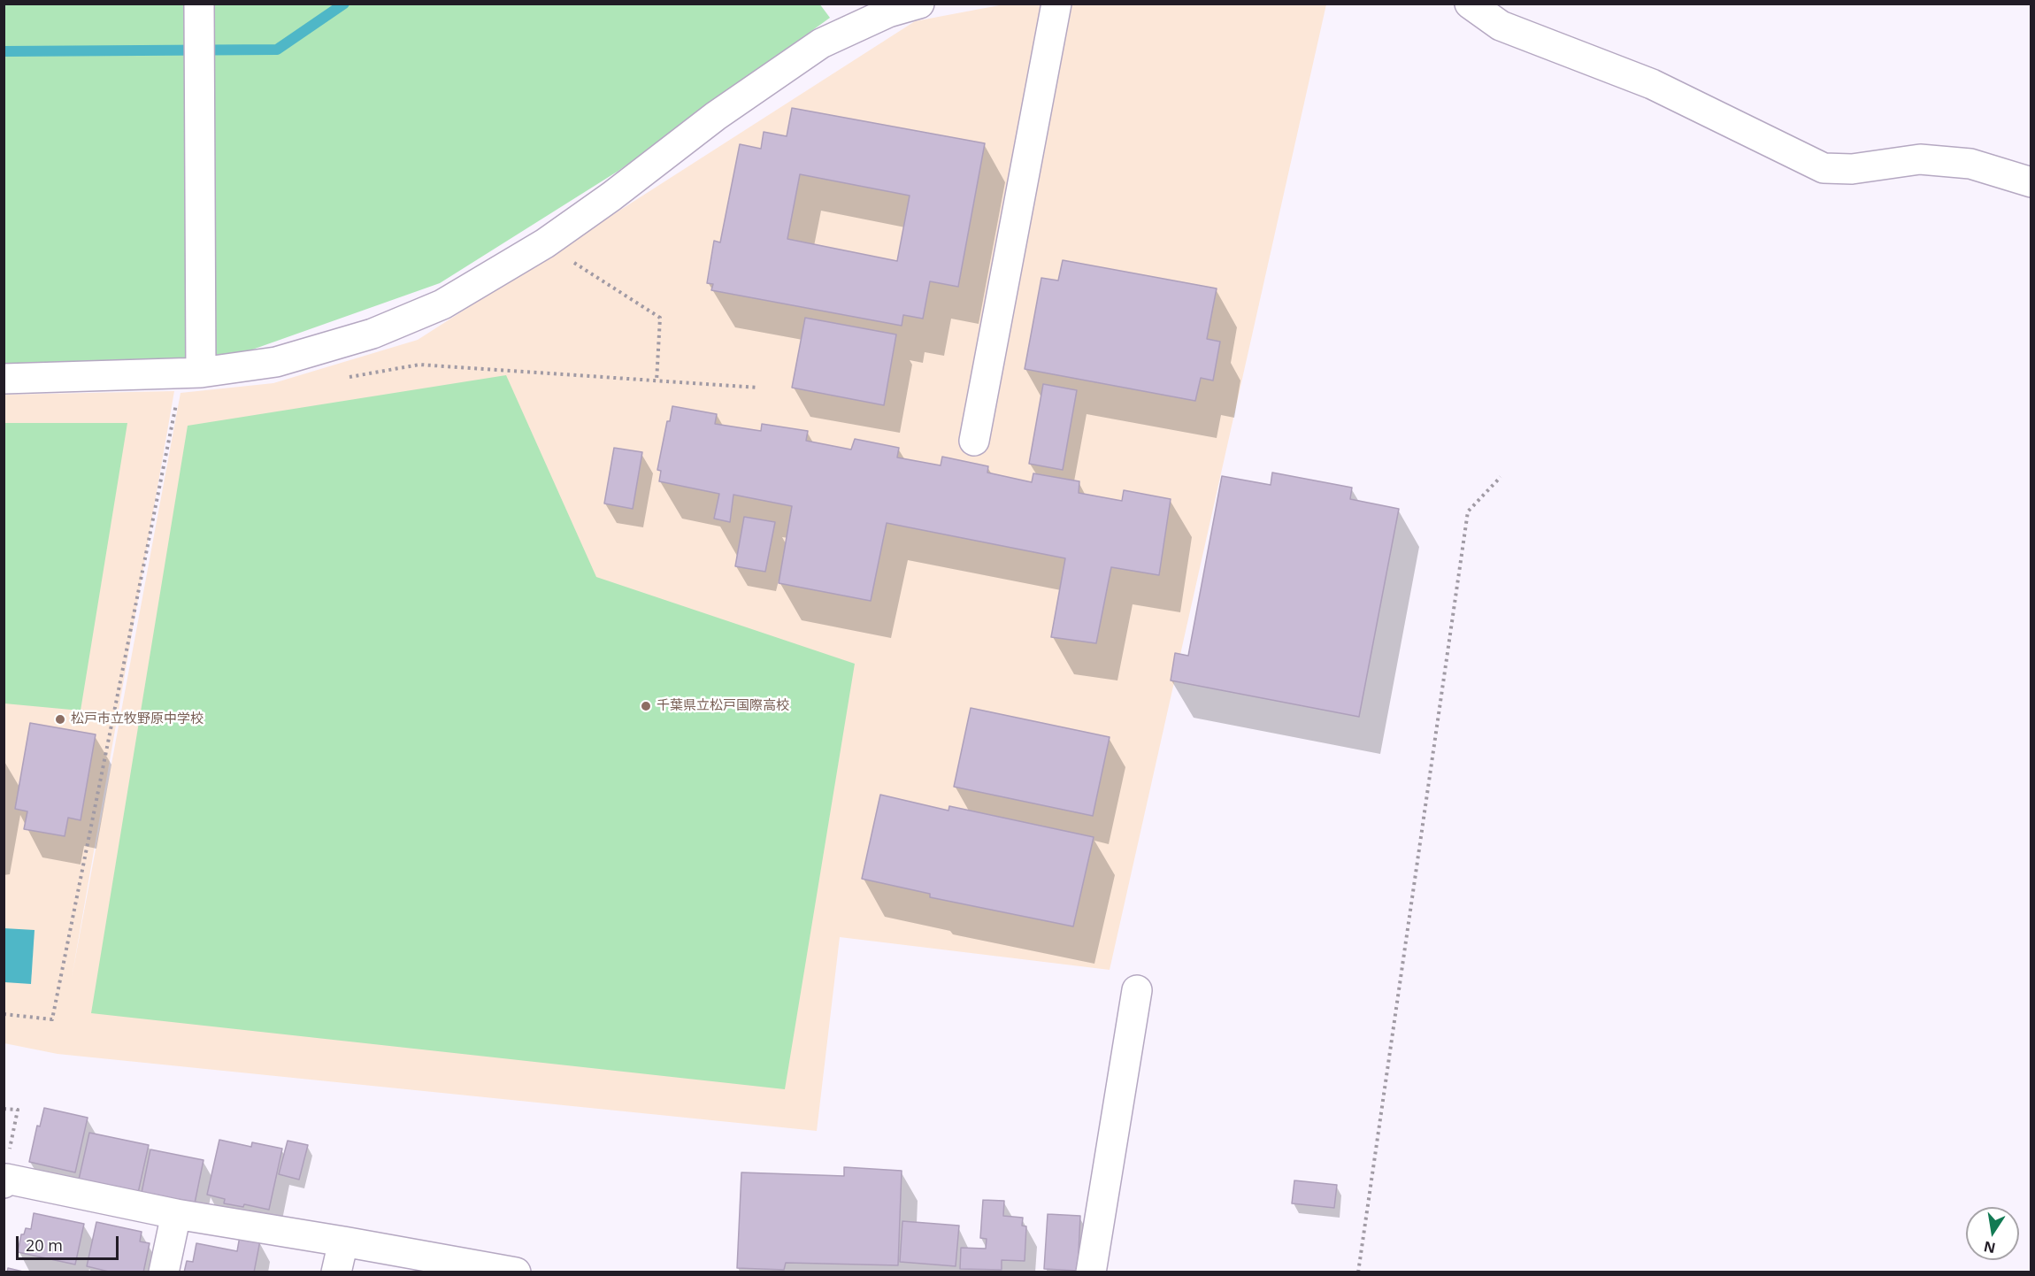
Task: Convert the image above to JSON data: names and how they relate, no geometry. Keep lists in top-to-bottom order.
{
  "places": ["千葉県立松戸国際高校", "松戸市立牧野原中学校"],
  "scale_bar": "20 m",
  "north": "bottom"
}
